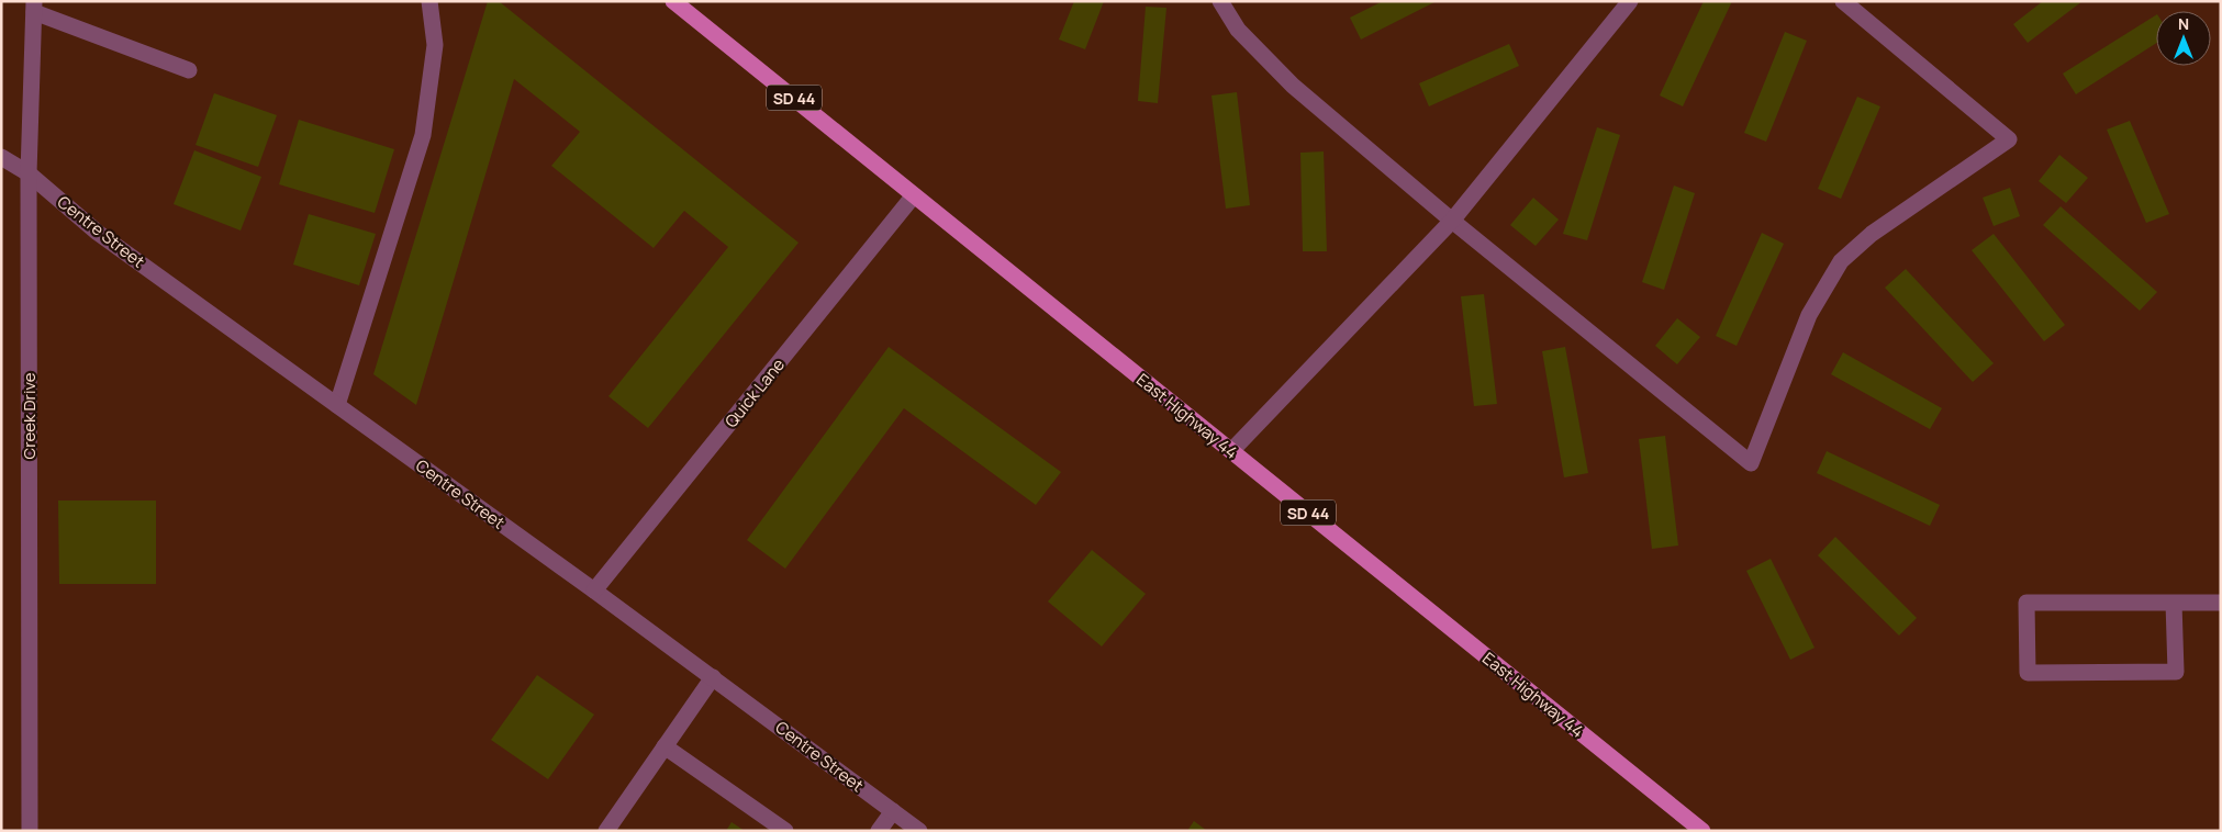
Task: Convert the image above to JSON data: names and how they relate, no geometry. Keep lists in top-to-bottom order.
{
  "streets": {
    "main road": ["SD 44", "East Highway 44"],
    "street": ["Centre Street", "Quick Lane", "Creek Drive"]
  },
  "crossings": [
    ["Centre Street", "Quick Lane"],
    ["Centre Street", "Creek Drive"],
    ["Quick Lane", "East Highway 44"]
  ],
  "north": "top"
}
